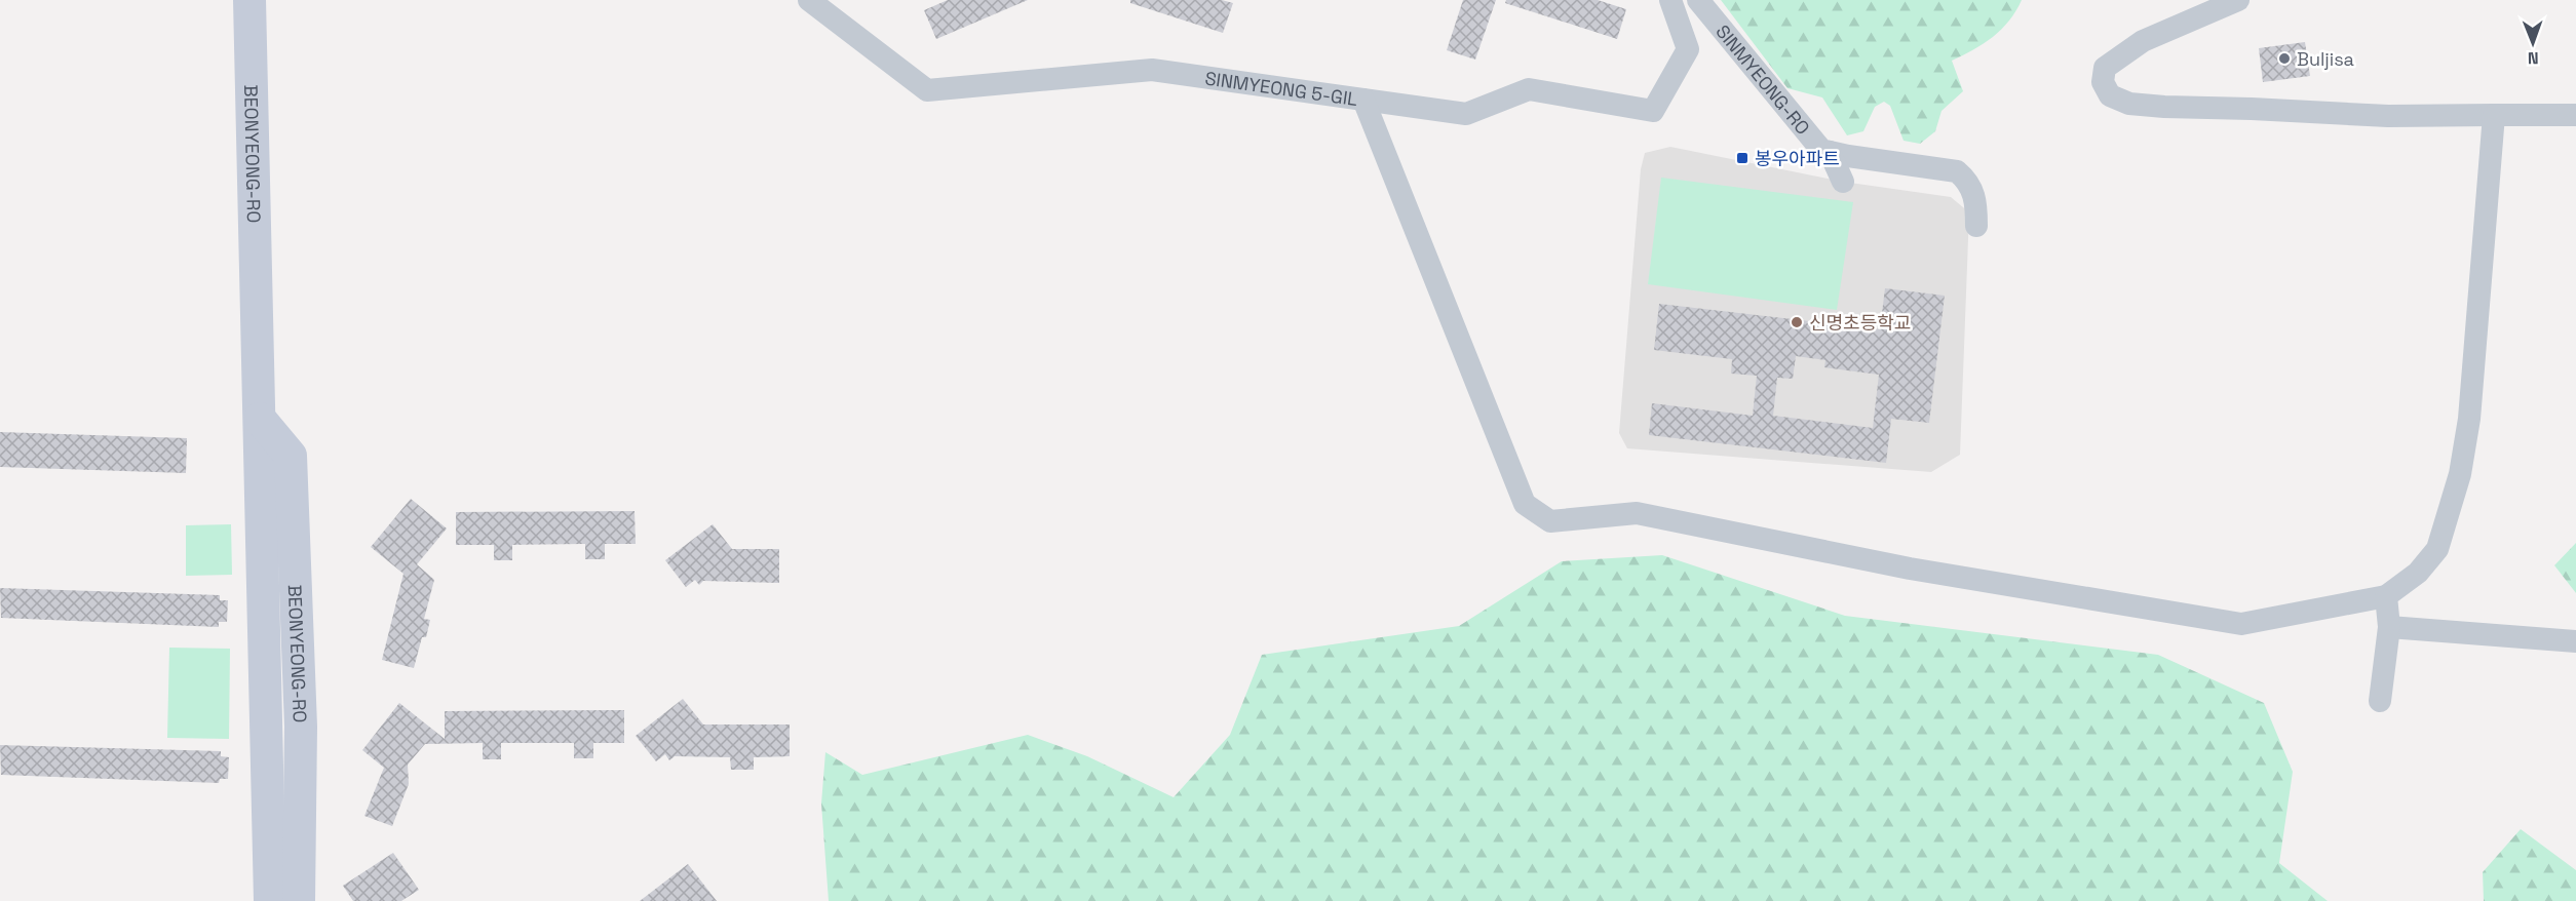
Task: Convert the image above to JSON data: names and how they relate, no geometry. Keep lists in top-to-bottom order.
{
  "streets": {
    "main road": ["BEONYEONG-RO"],
    "street": ["SINMYEONG-RO", "SINMYEONG 5-GIL"]
  },
  "places": {
    "other": ["Buljisa", "신명초등학교"],
    "transit": ["봉우아파트"]
  },
  "north": "bottom"
}
